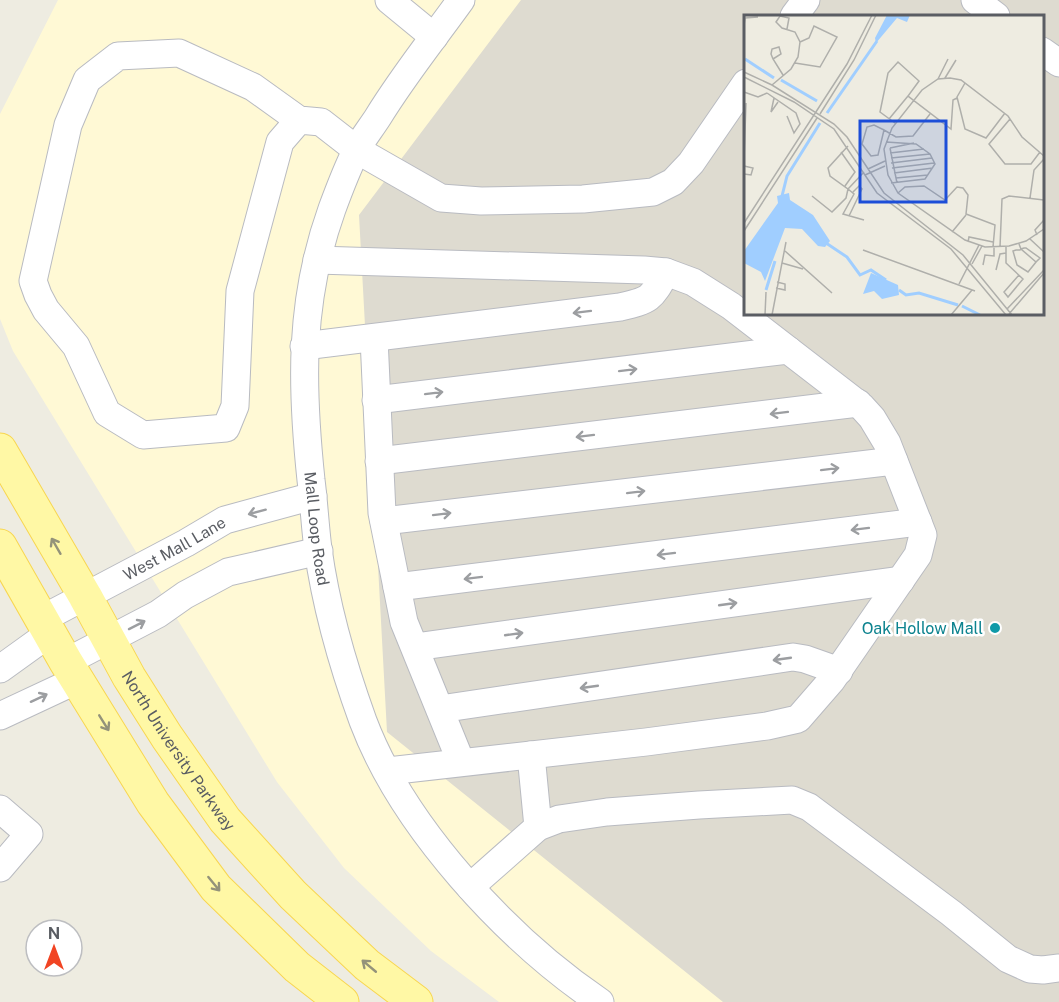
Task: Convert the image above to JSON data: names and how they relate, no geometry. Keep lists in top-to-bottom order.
{
  "streets": {
    "main road": ["North University Parkway"],
    "lane": ["Mall Loop Road", "West Mall Lane"]
  },
  "crossings": [
    ["Mall Loop Road", "West Mall Lane"],
    ["West Mall Lane", "North University Parkway"]
  ],
  "places": ["Oak Hollow Mall"],
  "north": "top"
}
